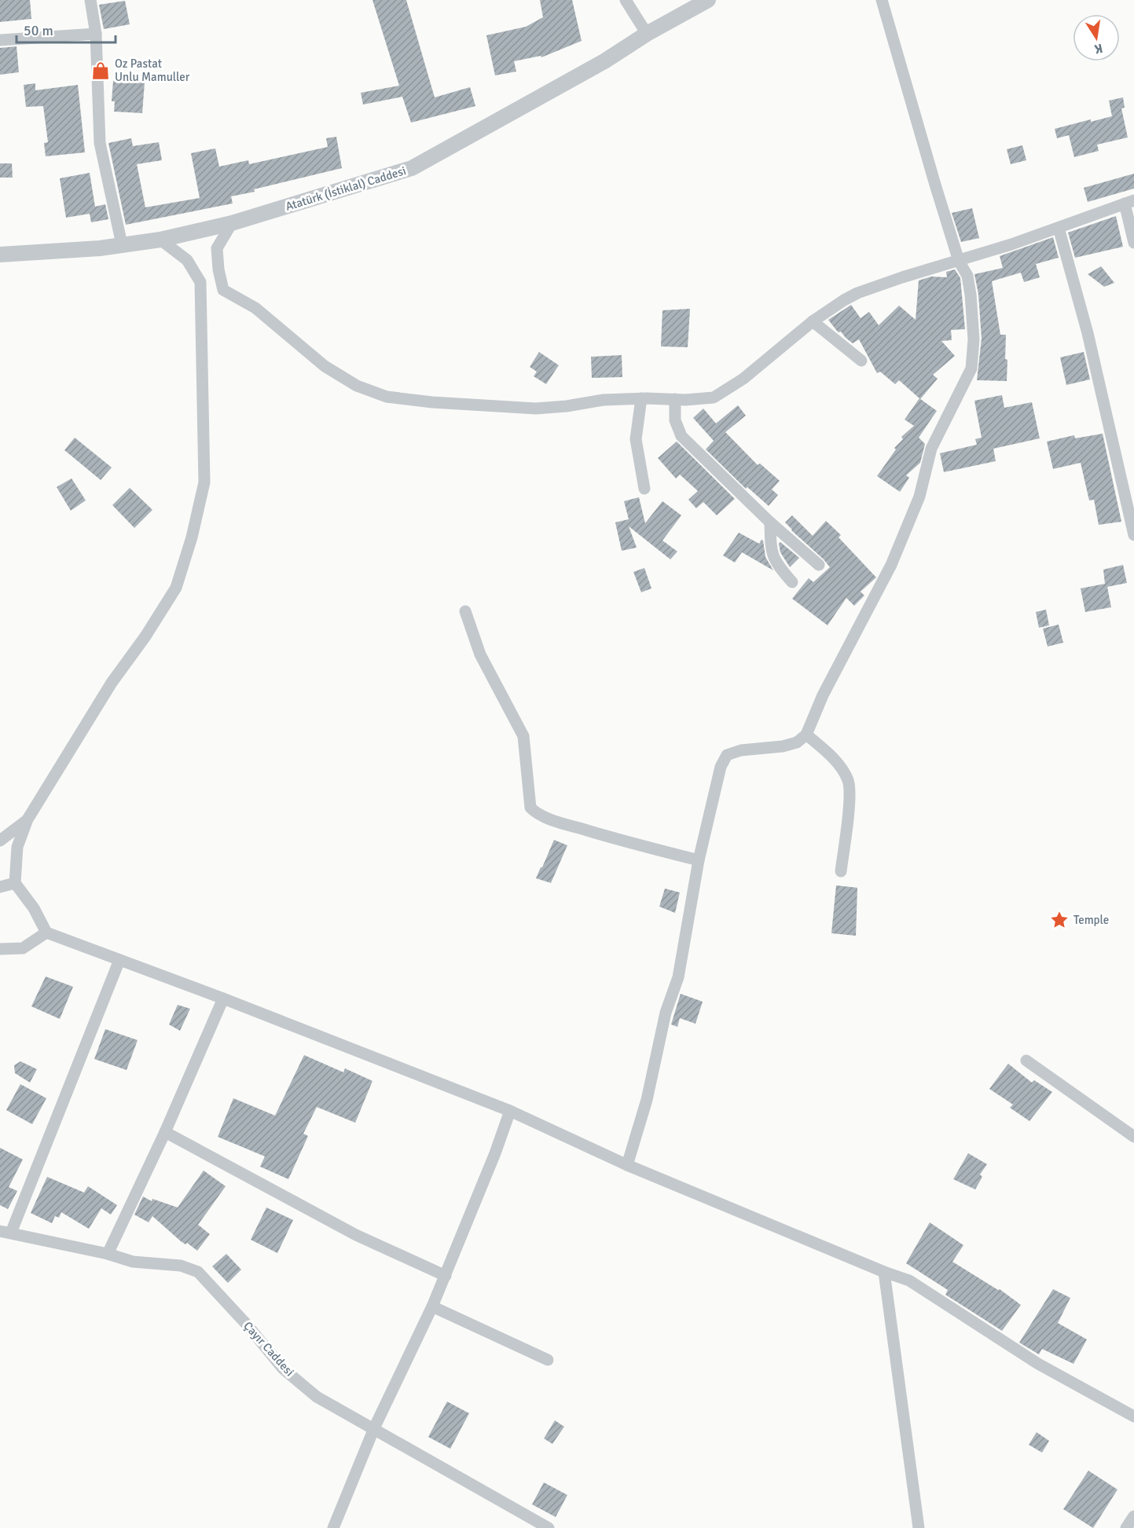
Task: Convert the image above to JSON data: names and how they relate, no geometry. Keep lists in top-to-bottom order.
{
  "streets": {
    "street": ["Atatürk (İstiklal) Caddesi", "Çayır Caddesi"]
  },
  "places": {
    "shop": ["Oz Pastat Unlu Mamuller"],
    "place": ["Temple"]
  },
  "scale_bar": "50 m",
  "north": "bottom"
}
